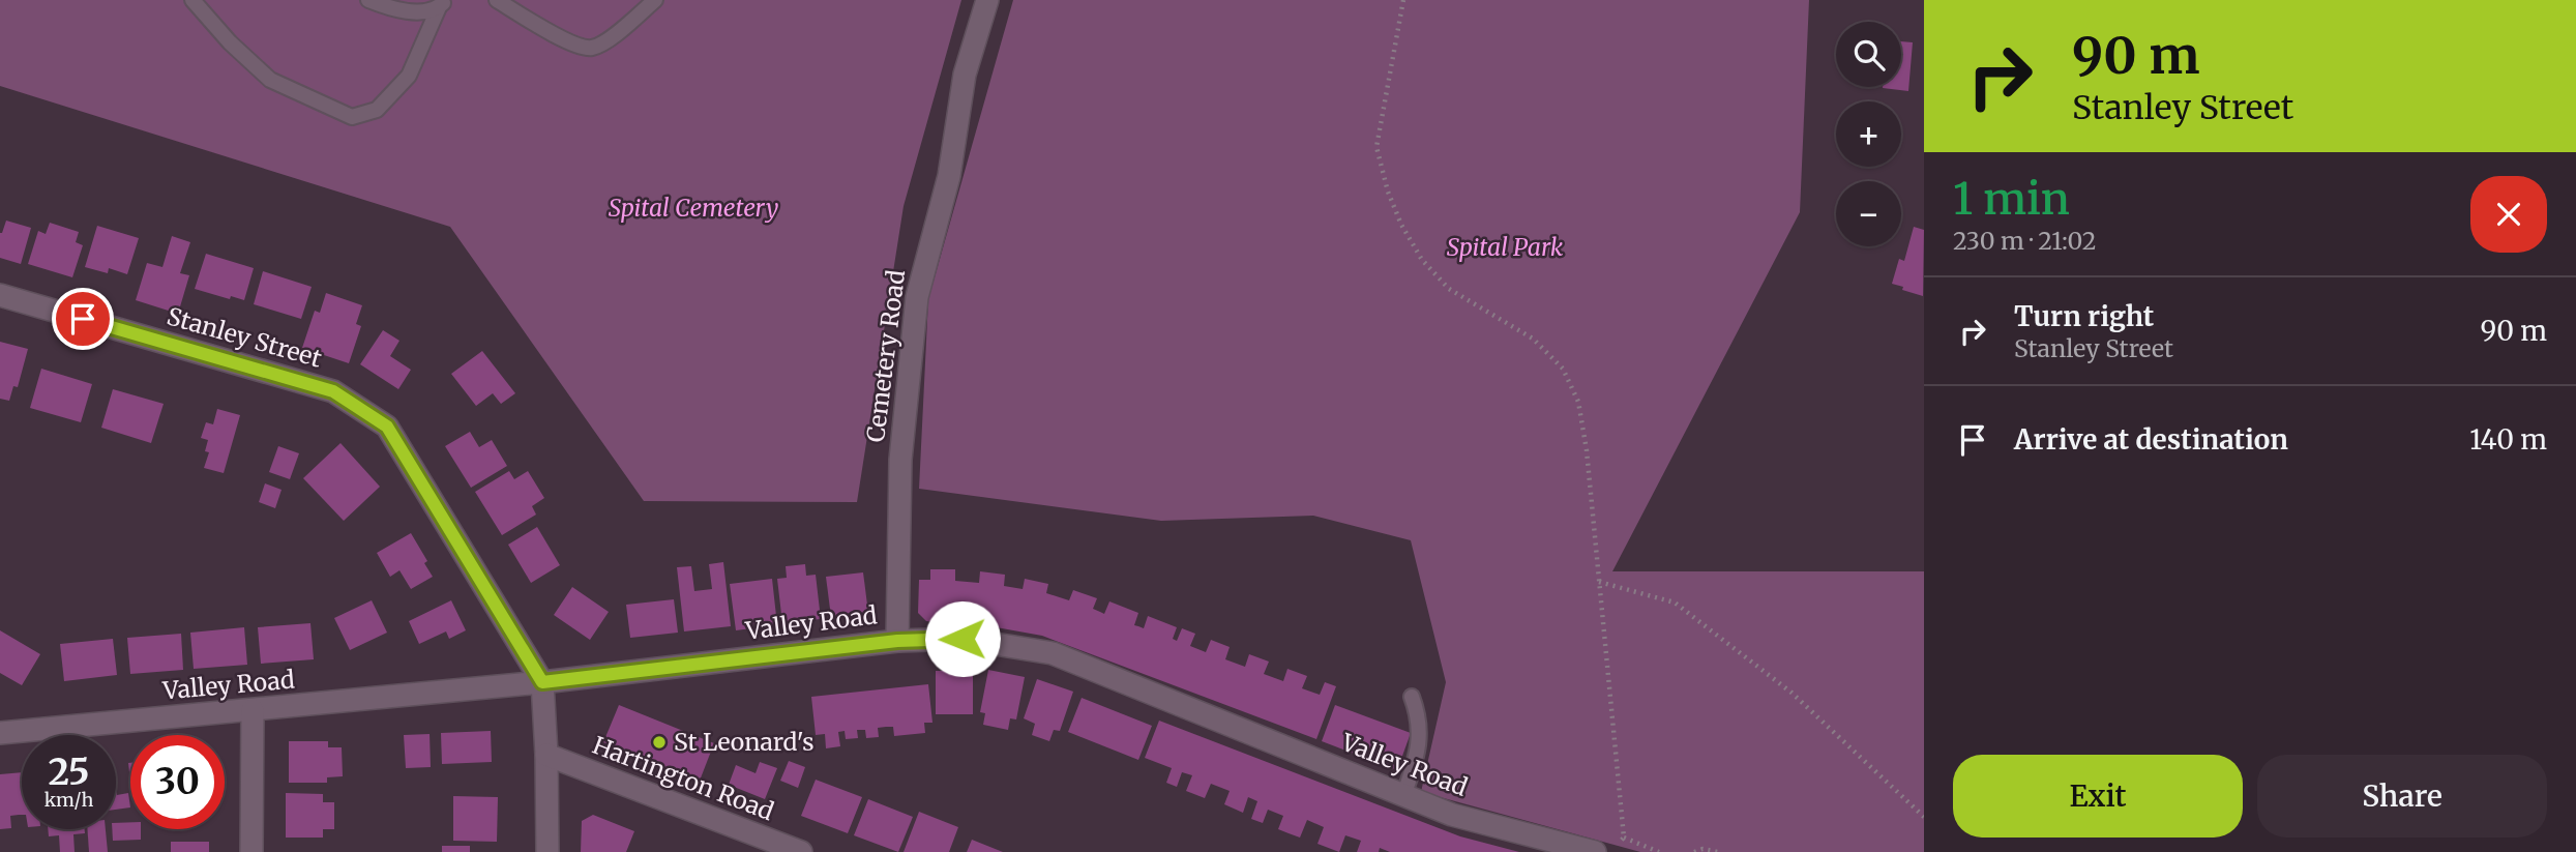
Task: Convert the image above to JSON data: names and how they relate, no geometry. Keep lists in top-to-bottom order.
{
  "streets": {
    "street": [
      "Stanley Street",
      "Cemetery Road",
      "Valley Road",
      "Hartington Road"
    ]
  },
  "crossings": [
    ["Stanley Street", "Valley Road"],
    ["Cemetery Road", "Valley Road"]
  ],
  "parks": ["Spital Cemetery", "Spital Park"],
  "places": ["St Leonard's"],
  "page": {
    "turn": ["90 m", "Stanley Street"],
    "map_buttons": ["+", "−"],
    "heading": ["1 min", "230 m · 21:02"],
    "list": [
      {
        "name": "Turn right",
        "note": "Stanley Street",
        "value": "90 m"
      },
      {
        "name": "Arrive at destination",
        "value": "140 m"
      }
    ],
    "speed": "25 km/h",
    "limit": "30",
    "buttons": ["Exit", "Share"]
  }
}
